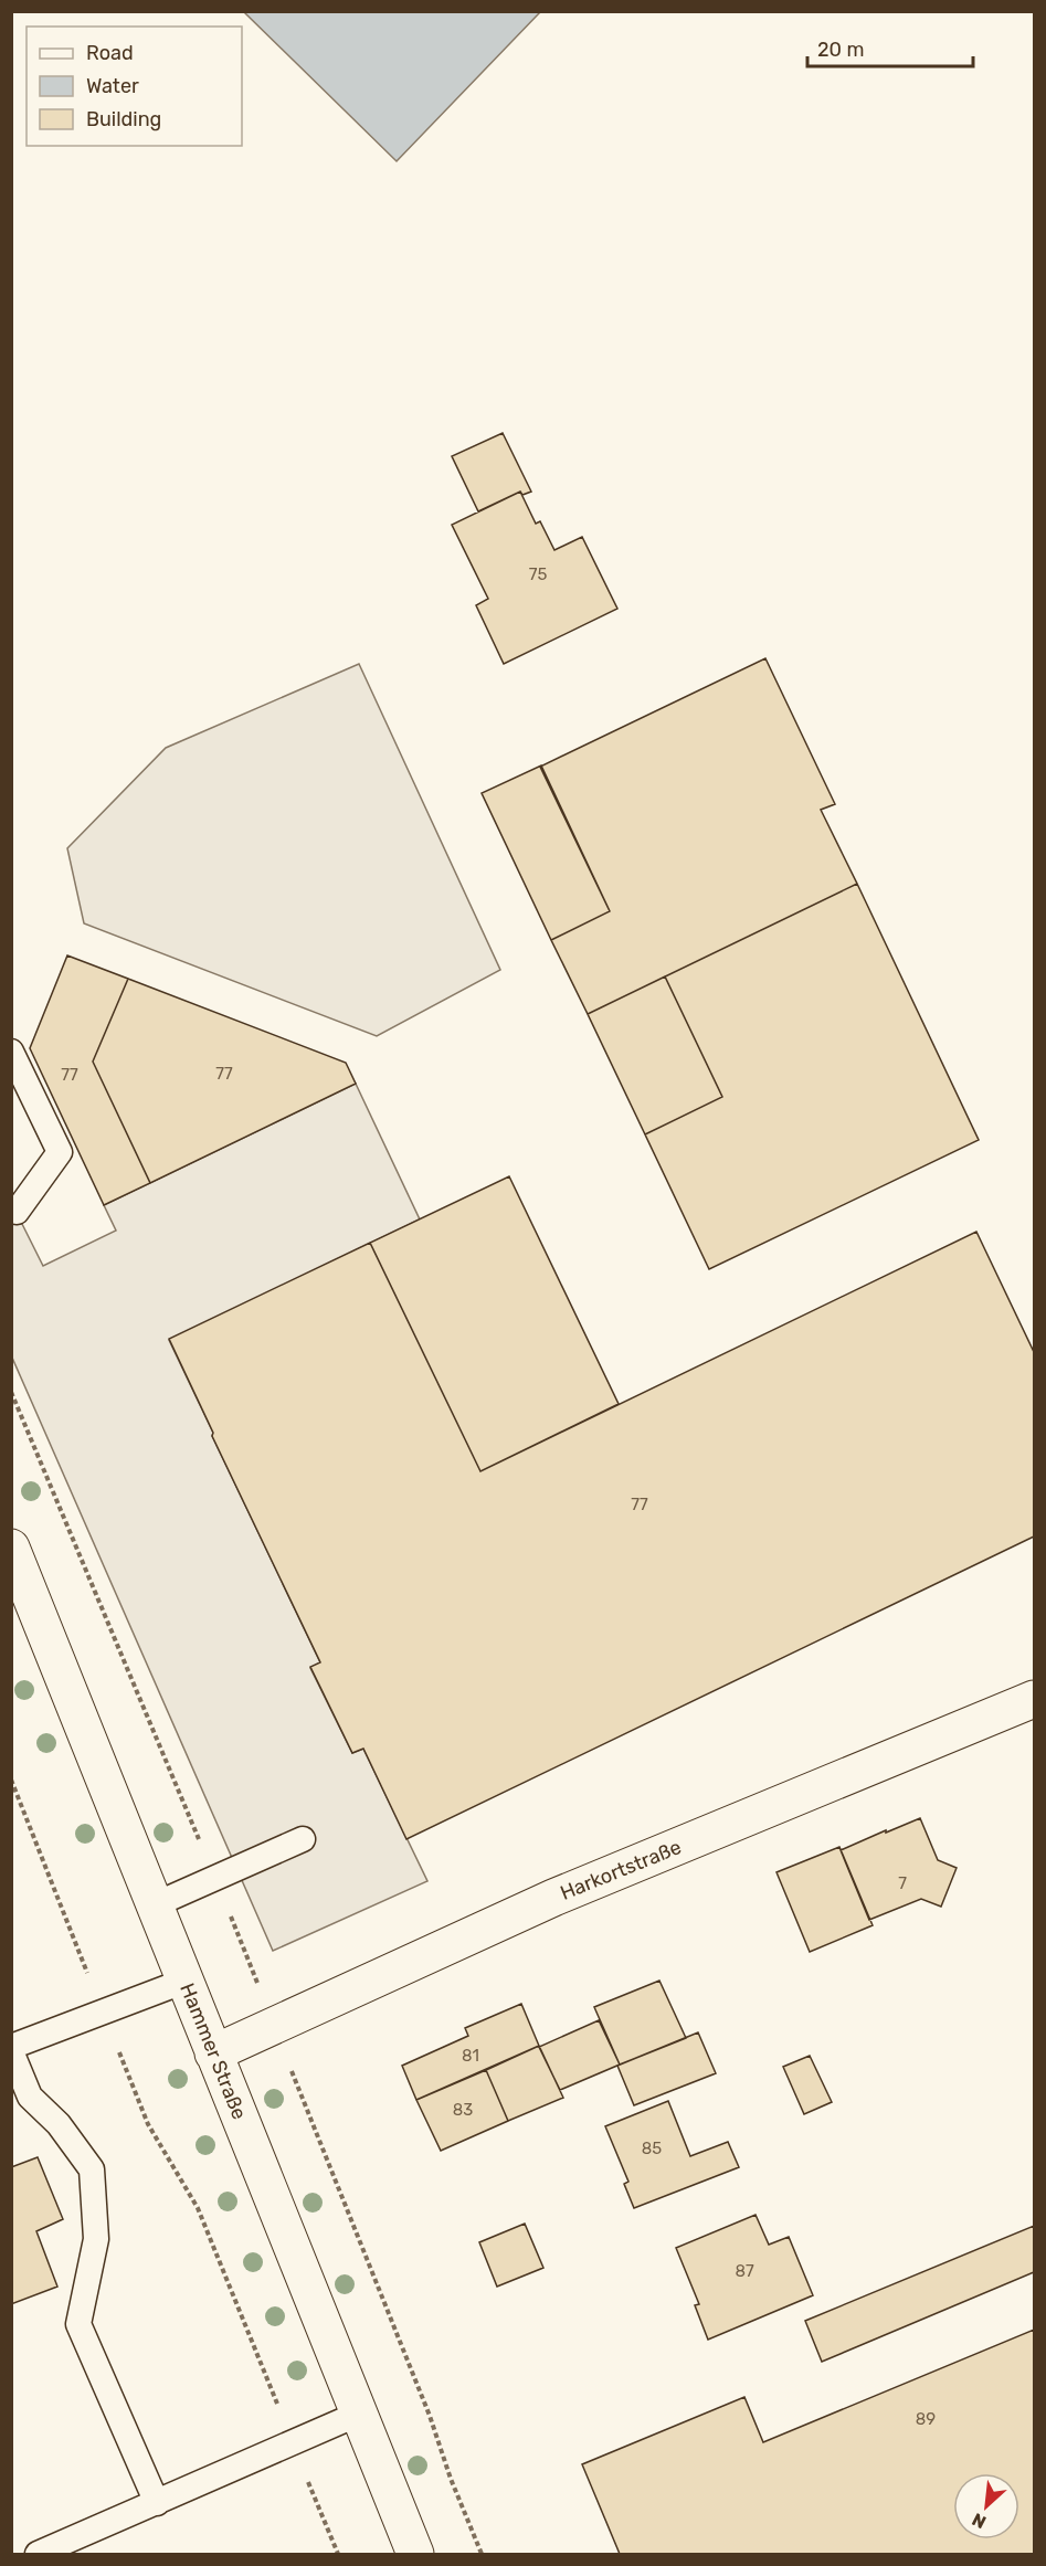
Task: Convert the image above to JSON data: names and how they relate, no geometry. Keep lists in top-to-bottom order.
{
  "streets": {
    "street": ["Harkortstraße", "Hammer Straße"]
  },
  "crossings": [
    ["Harkortstraße", "Hammer Straße"]
  ],
  "house_numbers": [
    "75",
    "77",
    "77",
    "77",
    "7",
    "81",
    "83",
    "85",
    "87",
    "89"
  ],
  "legend": ["Road", "Water", "Building"],
  "scale_bar": "20 m",
  "north": "bottom left"
}
